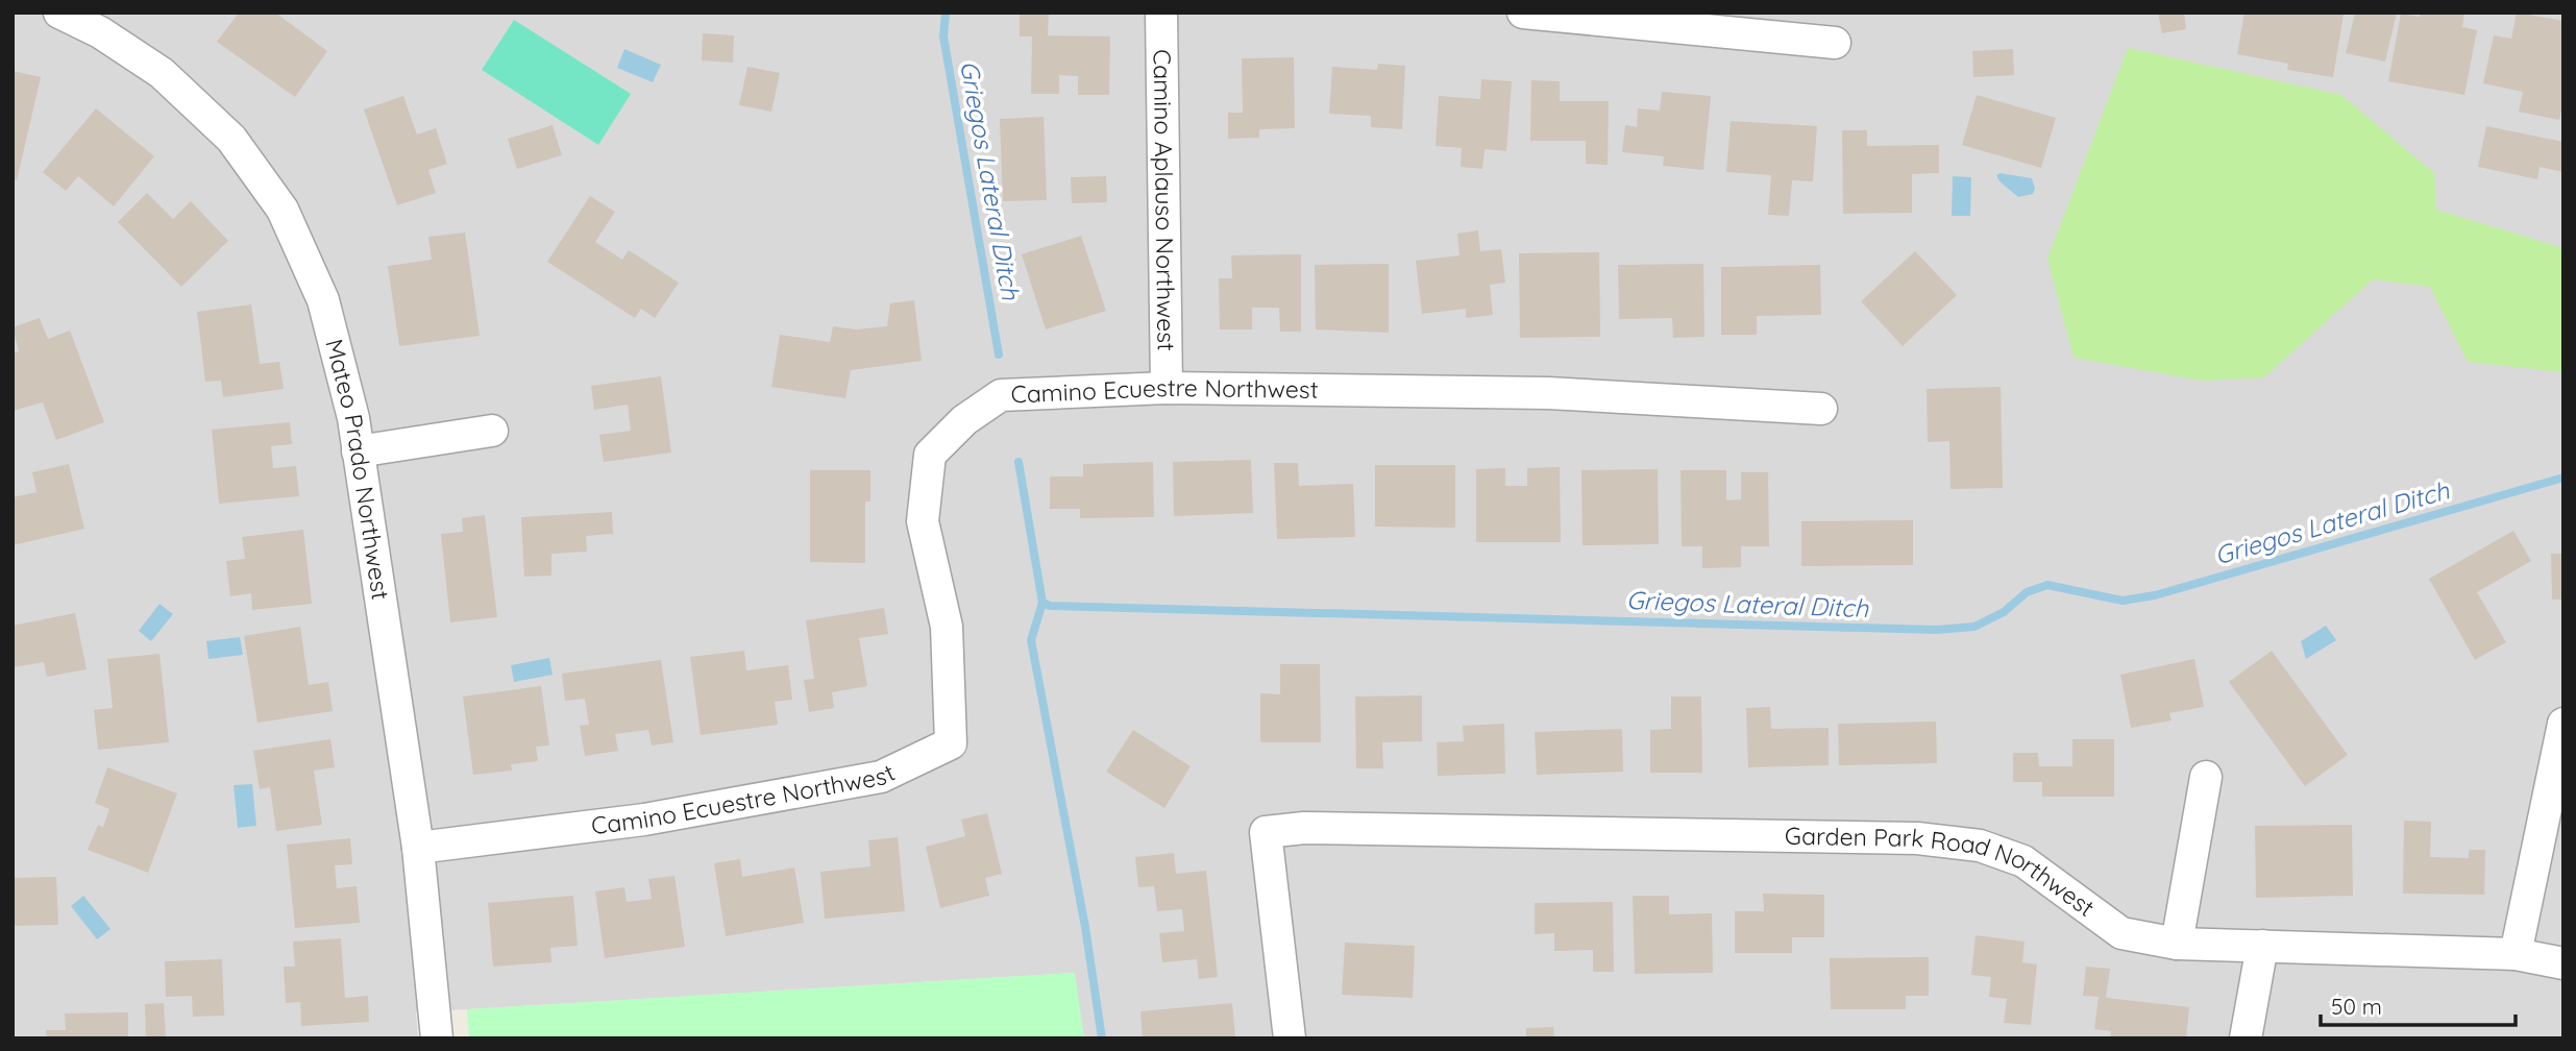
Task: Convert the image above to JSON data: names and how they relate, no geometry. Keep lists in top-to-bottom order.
{
  "streets": {
    "street": [
      "Camino Aplauso Northwest",
      "Camino Ecuestre Northwest",
      "Mateo Prado Northwest",
      "Garden Park Road Northwest"
    ]
  },
  "crossings": [
    ["Camino Aplauso Northwest", "Camino Ecuestre Northwest"],
    ["Camino Ecuestre Northwest", "Mateo Prado Northwest"]
  ],
  "water": ["Griegos Lateral Ditch"],
  "scale_bar": "50 m"
}
